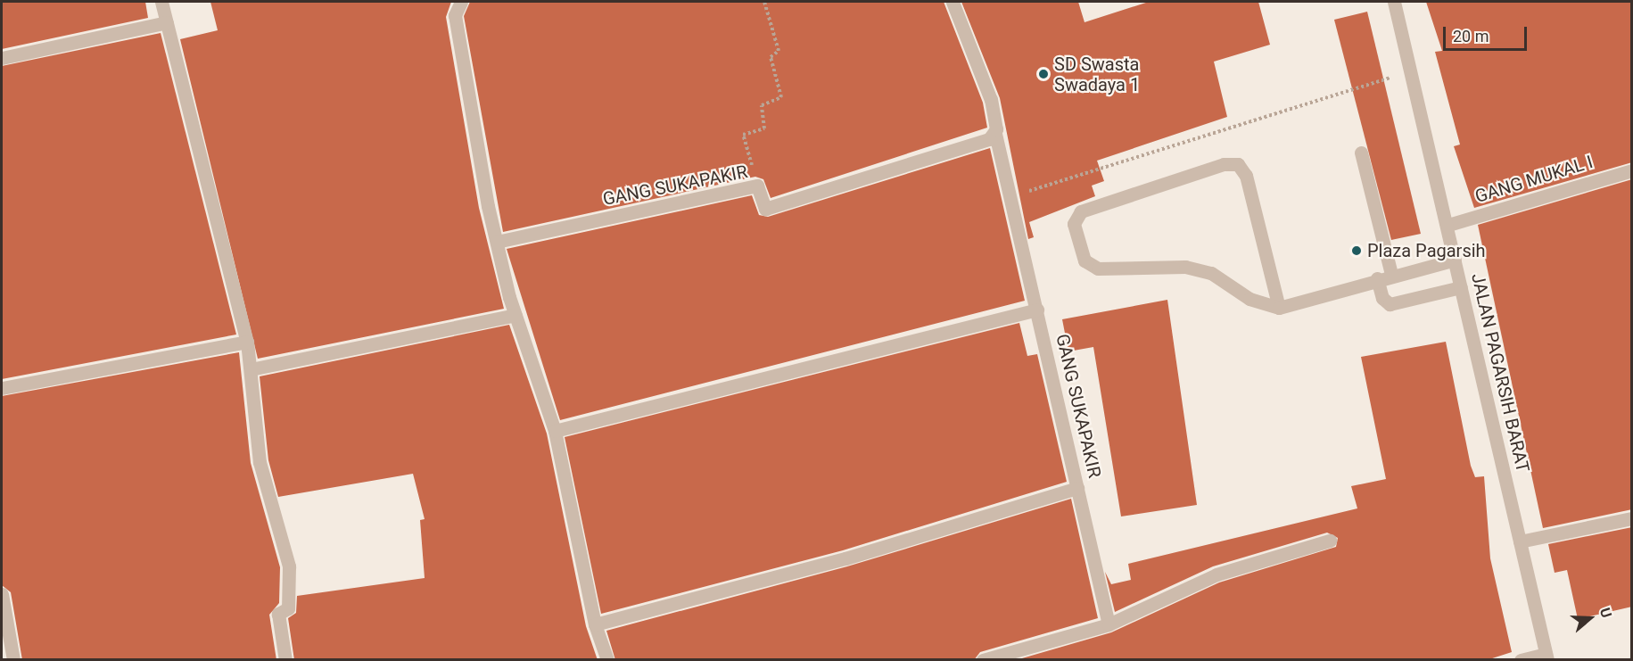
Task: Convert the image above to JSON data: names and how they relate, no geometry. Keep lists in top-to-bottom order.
{
  "streets": {
    "street": ["GANG MUKAL I", "GANG SUKAPAKIR", "JALAN PAGARSIH BARAT"]
  },
  "crossings": [
    ["GANG MUKAL I", "JALAN PAGARSIH BARAT"]
  ],
  "places": ["SD Swasta Swadaya 1", "Plaza Pagarsih"],
  "scale_bar": "20 m",
  "north": "right"
}
